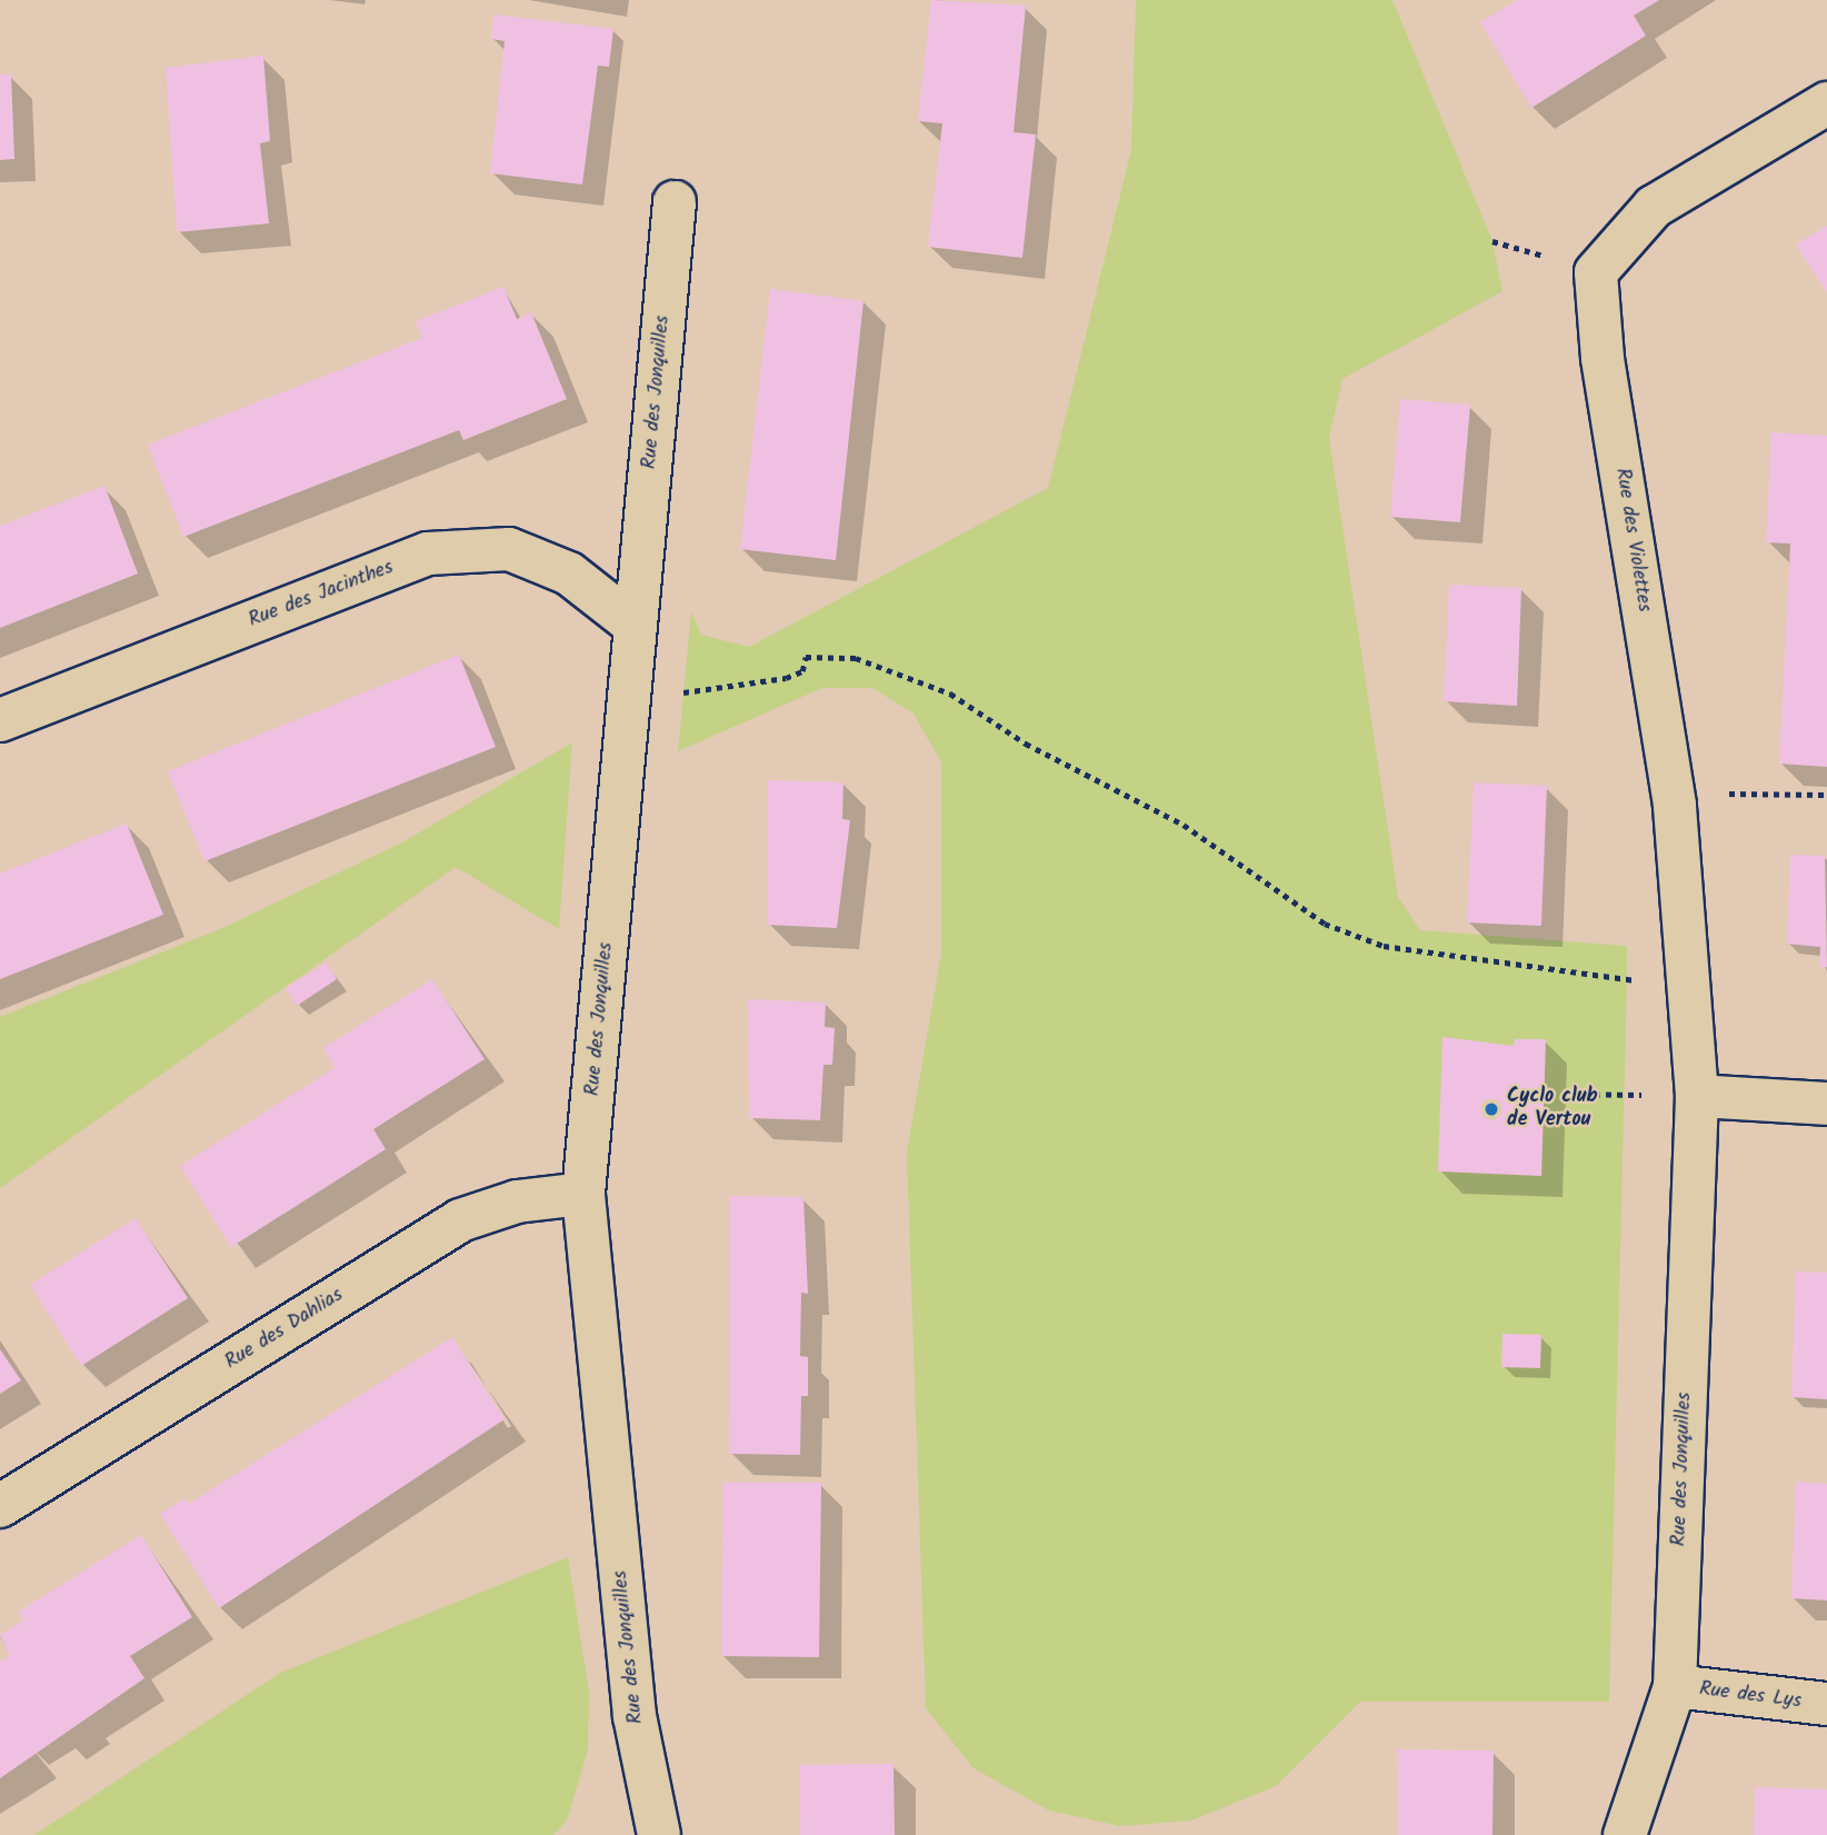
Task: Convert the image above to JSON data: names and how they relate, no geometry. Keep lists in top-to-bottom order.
{
  "streets": {
    "street": [
      "Rue des Jonquilles",
      "Rue des Violettes",
      "Rue des Jacinthes",
      "Rue des Dahlias",
      "Rue des Lys"
    ]
  },
  "crossings": [
    ["Rue des Jonquilles", "Rue des Violettes"],
    ["Rue des Jonquilles", "Rue des Jacinthes"],
    ["Rue des Jonquilles", "Rue des Dahlias"],
    ["Rue des Jonquilles", "Rue des Lys"]
  ],
  "places": ["Cyclo club de Vertou"]
}
